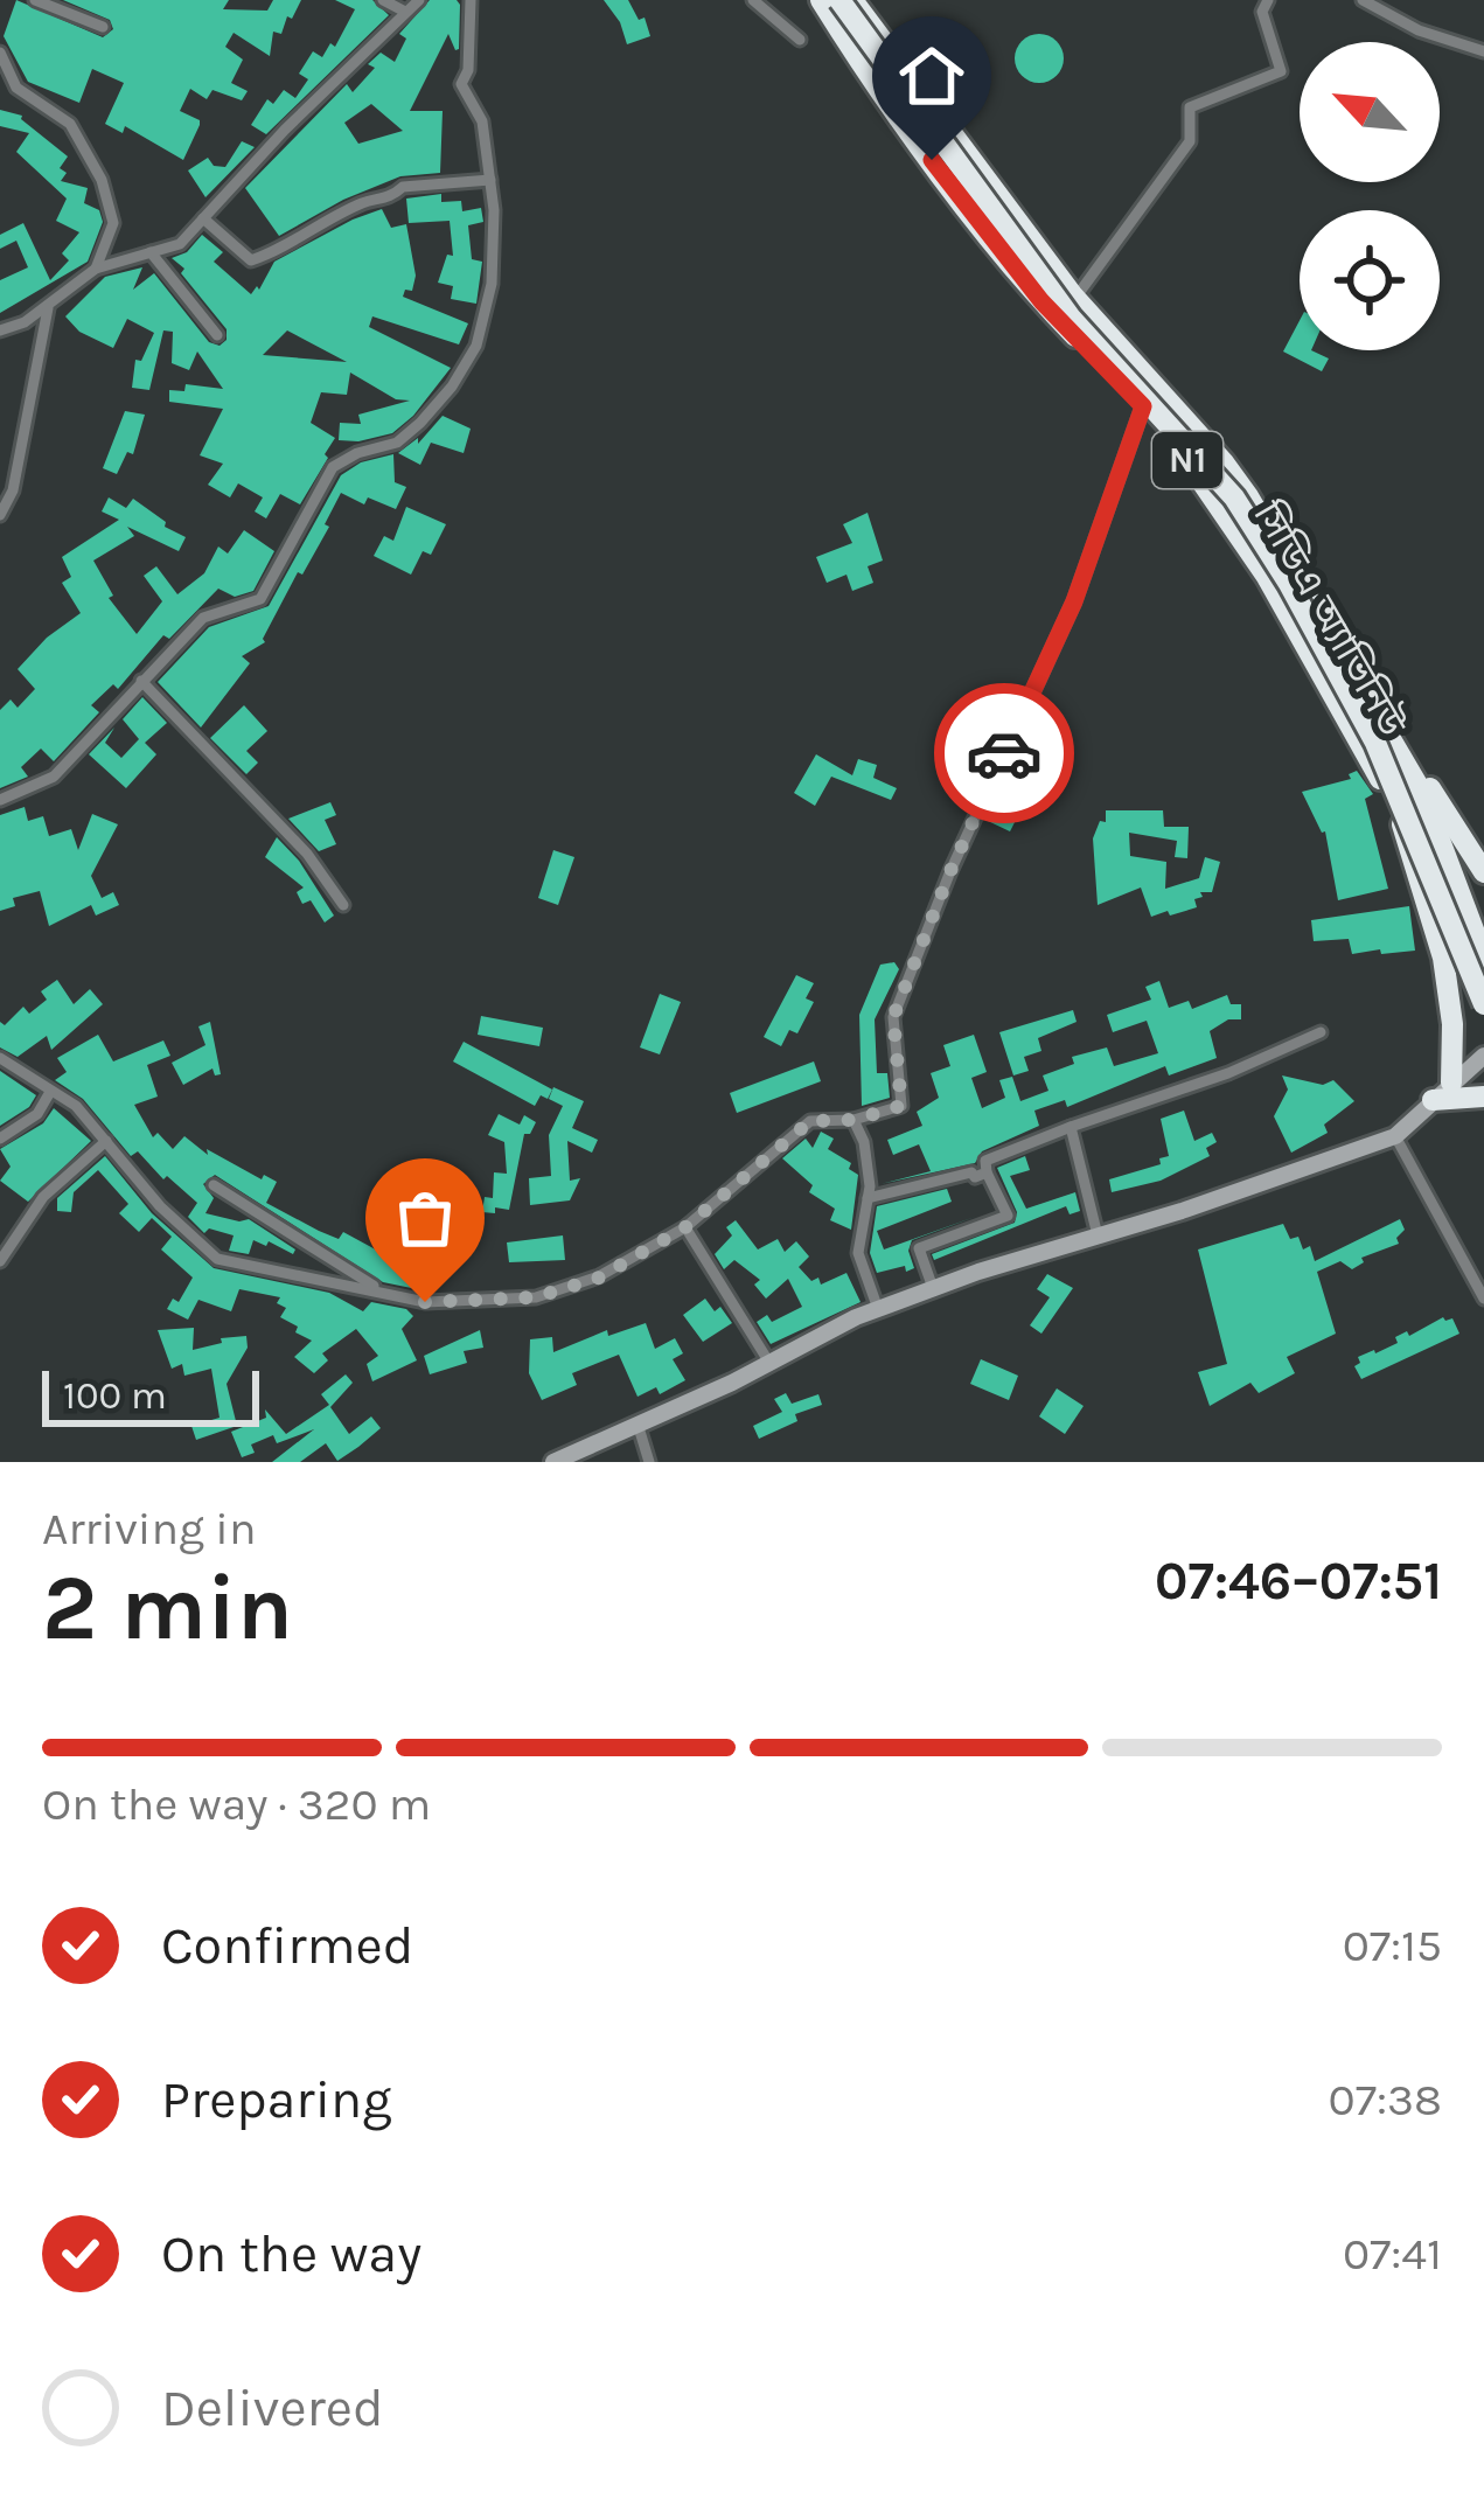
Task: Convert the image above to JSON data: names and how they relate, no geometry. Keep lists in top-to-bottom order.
{
  "streets": {
    "highway": ["N1", "সিডিএ অ্যাভিনিউ"]
  },
  "scale_bar": "100 m",
  "north": "top left",
  "page": {
    "scale": "100 m",
    "heading": ["2 min", "Arriving in", "07:46–07:51"],
    "bar": "On the way · 320 m",
    "list": [
      ["Confirmed", "07:15"],
      ["Preparing", "07:38"],
      ["On the way", "07:41"],
      "Delivered"
    ]
  }
}
